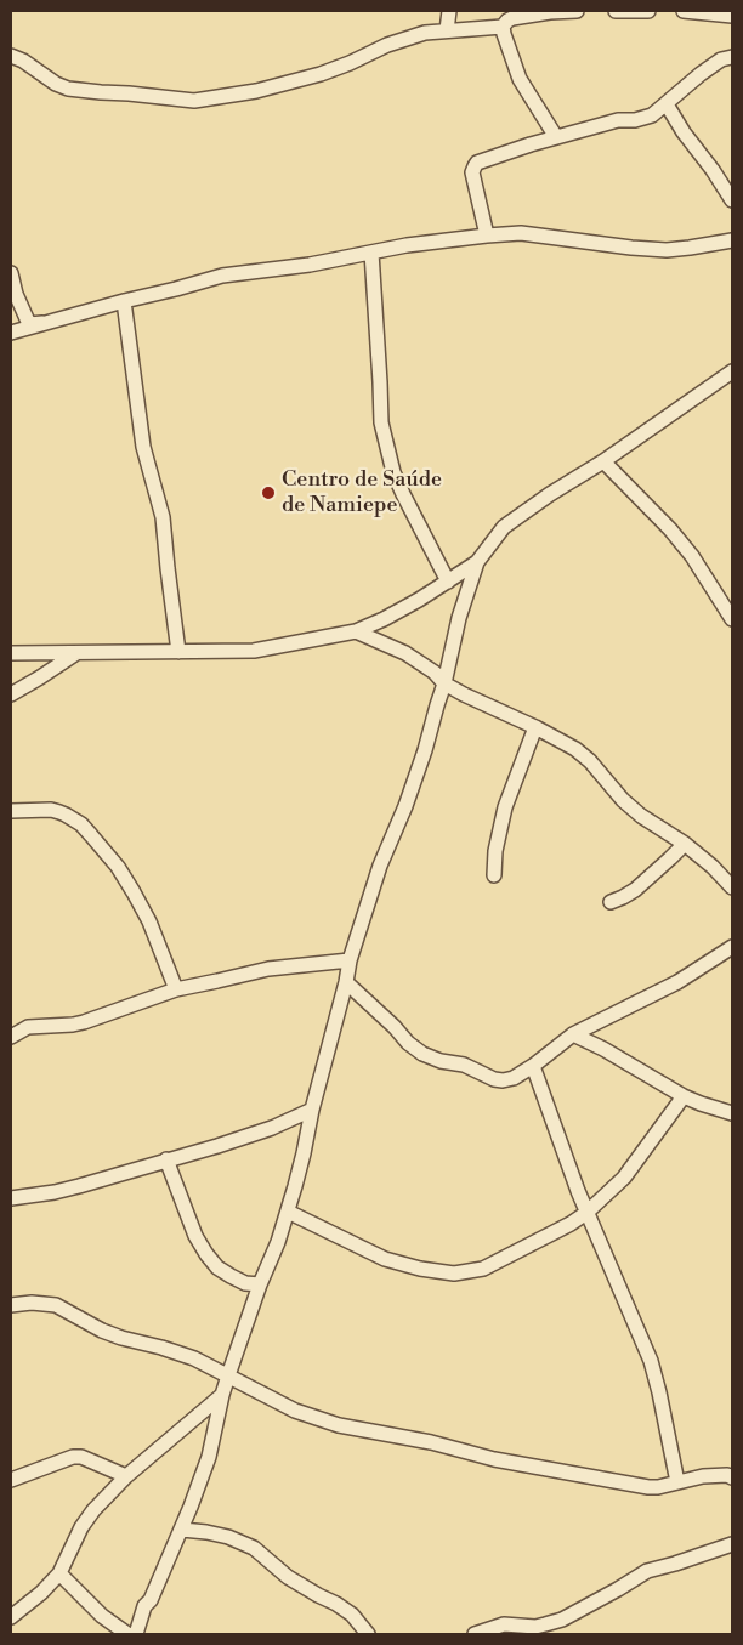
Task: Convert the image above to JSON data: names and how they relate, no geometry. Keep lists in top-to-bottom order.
{
  "places": ["Centro de Saúde de Namiepe"]
}
